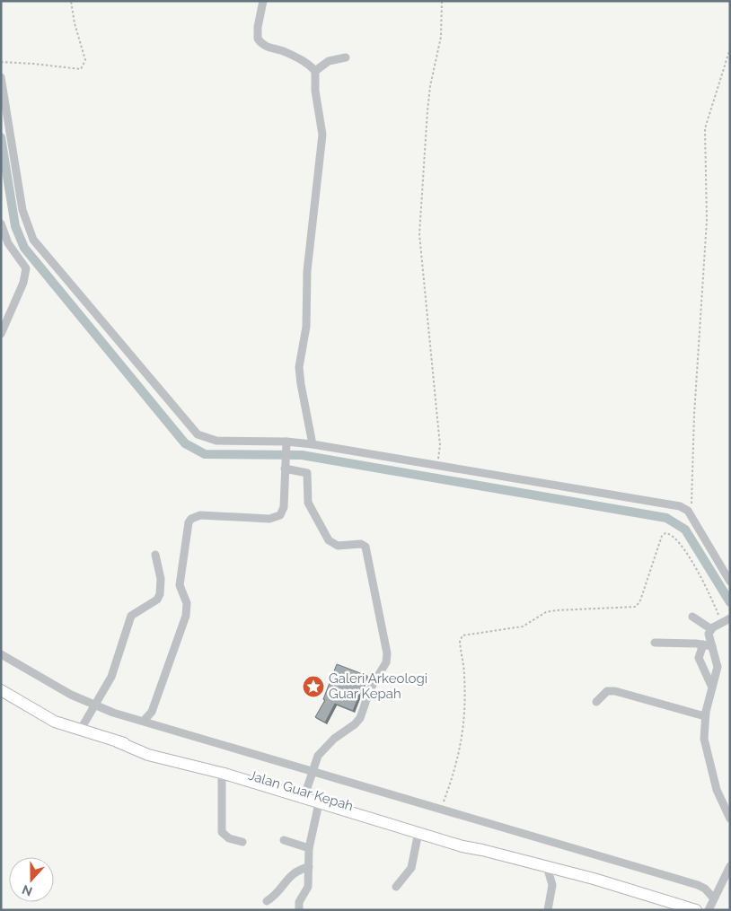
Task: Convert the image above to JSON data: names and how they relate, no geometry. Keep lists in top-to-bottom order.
{
  "streets": {
    "main road": ["Jalan Guar Kepah"]
  },
  "places": {
    "place": ["Galeri Arkeologi Guar Kepah"]
  },
  "north": "bottom"
}
